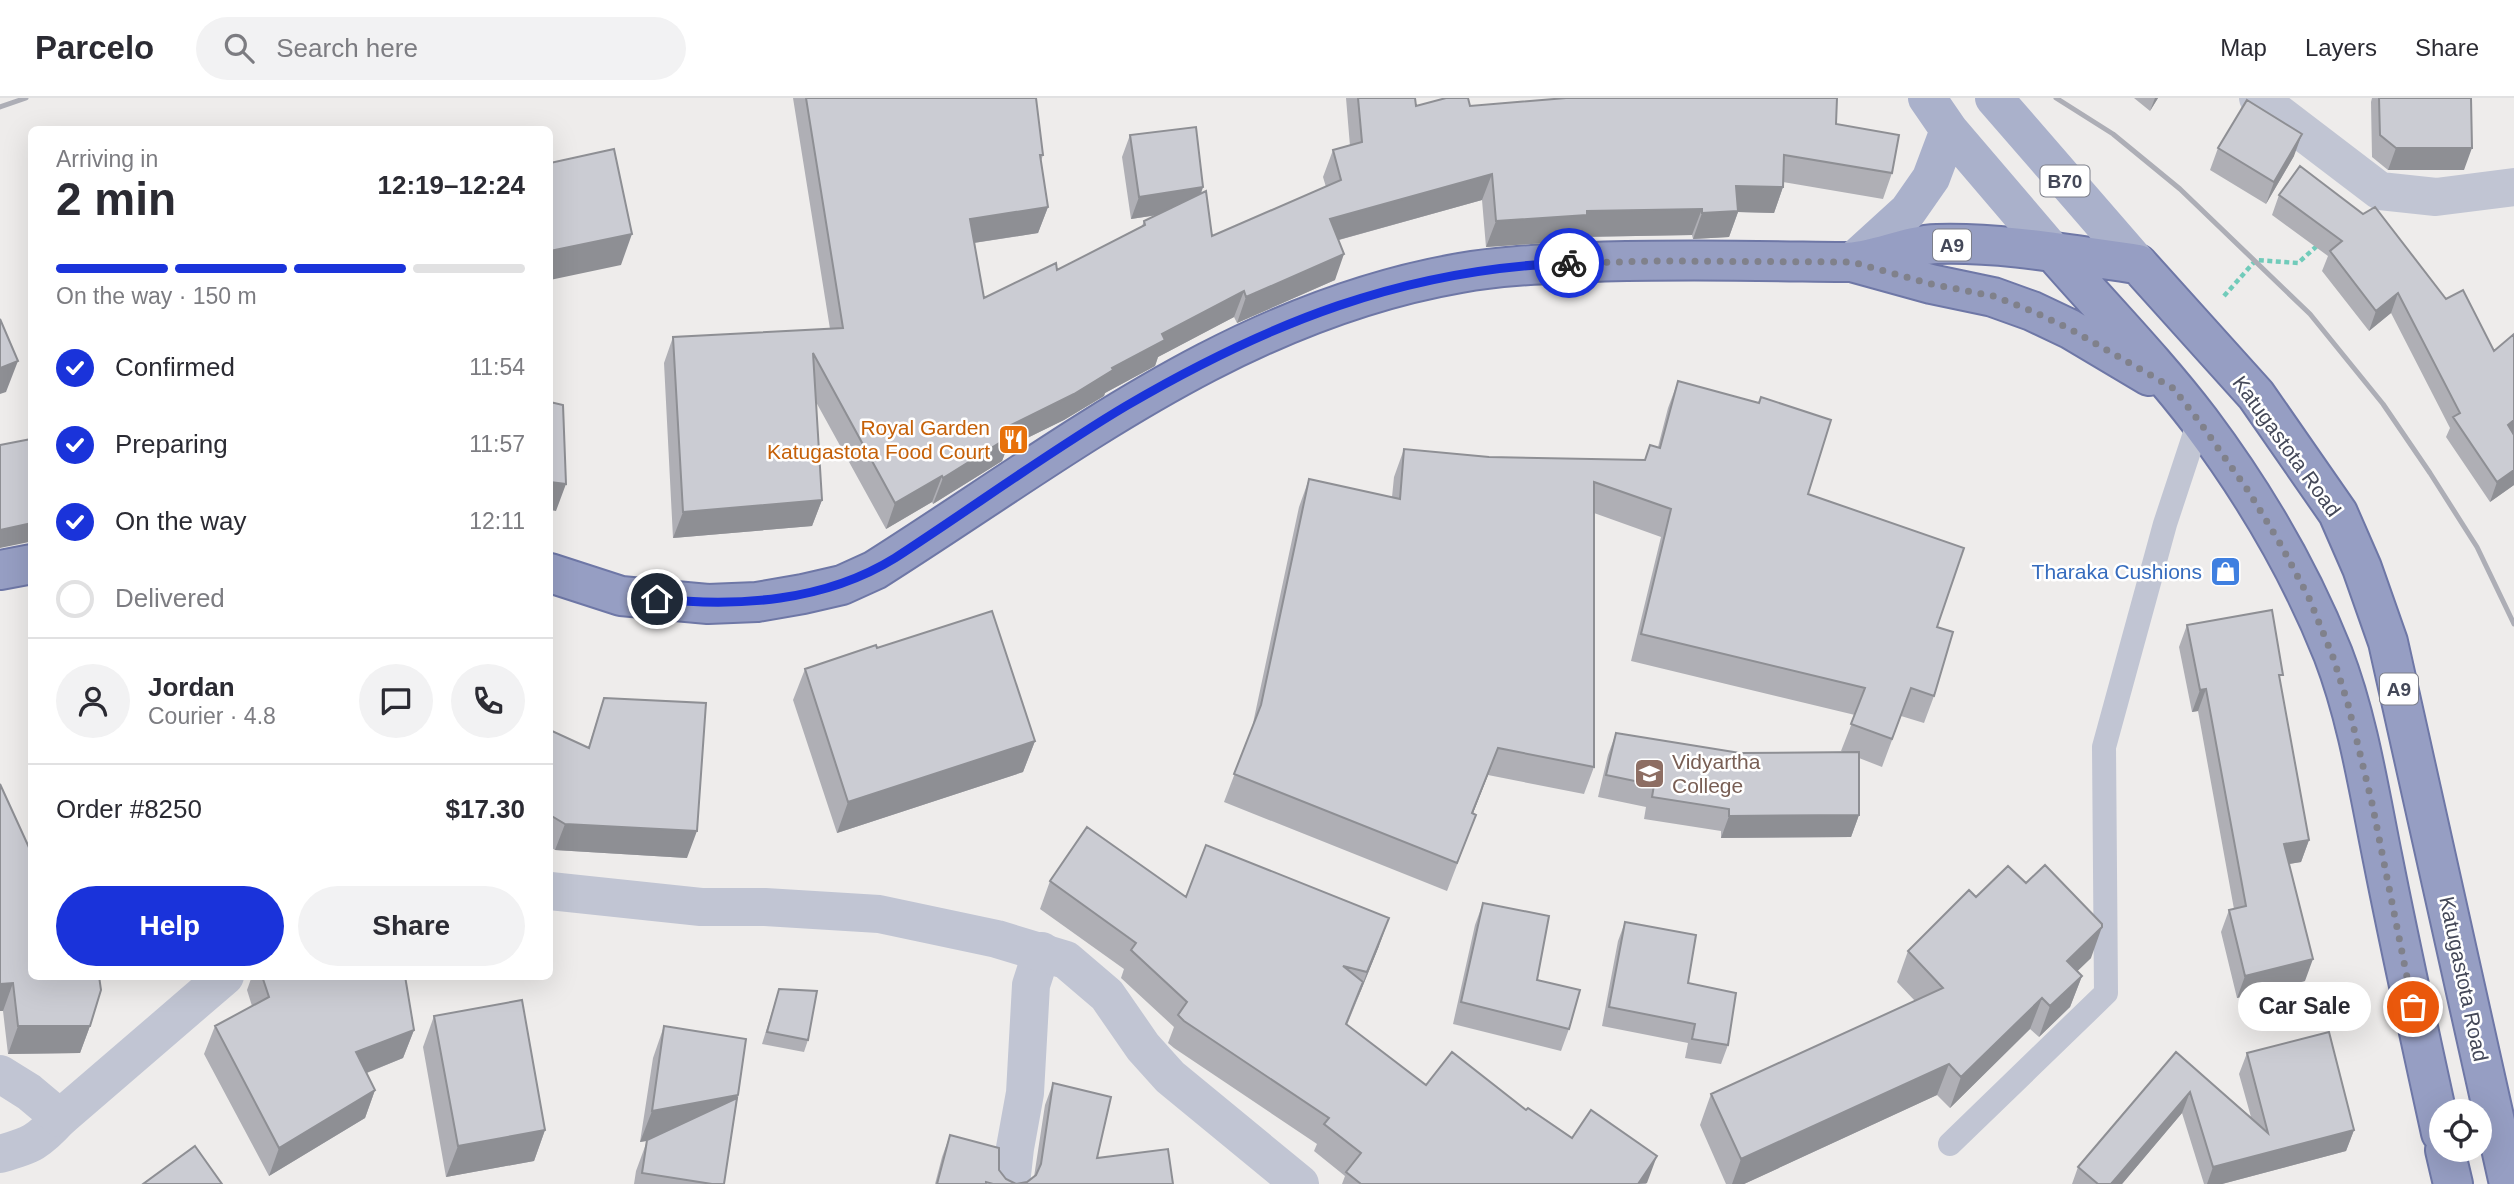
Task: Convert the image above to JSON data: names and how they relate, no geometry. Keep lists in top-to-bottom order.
{
  "streets": {
    "highway": ["A9", "Katugastota Road"],
    "main road": ["B70"]
  },
  "crossings": [
    ["B70", "A9"],
    ["B70", "Katugastota Road"],
    ["A9", "Katugastota Road"]
  ],
  "places": {
    "restaurant": ["Royal Garden Katugastota Food Court"],
    "shop": ["Tharaka Cushions"],
    "school or university": ["Vidyartha College"],
    "other": ["Car Sale"]
  },
  "page": {
    "header": "Parcelo",
    "search": "Search here",
    "nav": ["Map", "Layers", "Share"],
    "heading": ["2 min", "Arriving in", "12:19–12:24"],
    "panel": [
      "Jordan",
      "Courier · 4.8",
      "Order #8250",
      "$17.30"
    ],
    "bar": "On the way · 150 m",
    "list": [
      ["Confirmed", "11:54"],
      ["Preparing", "11:57"],
      ["On the way", "12:11"],
      "Delivered"
    ],
    "buttons": ["Help", "Share"],
    "bubble": "Car Sale"
  }
}
